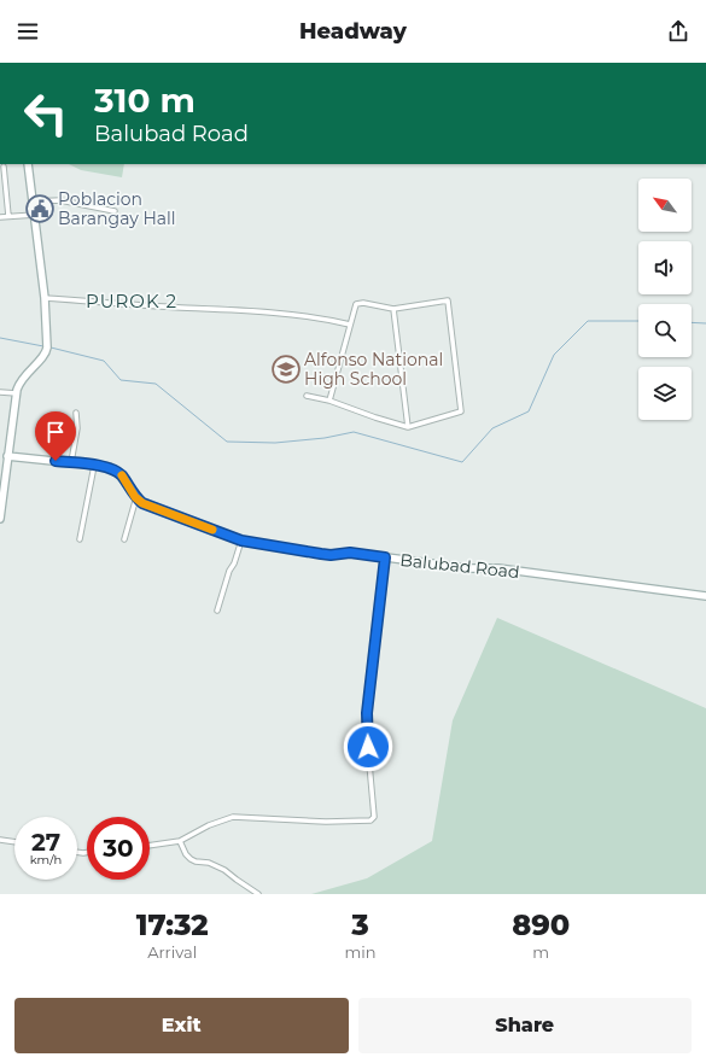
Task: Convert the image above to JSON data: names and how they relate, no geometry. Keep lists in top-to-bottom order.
{
  "streets": {
    "street": ["Balubad Road"]
  },
  "districts": ["PUROK 2"],
  "places": {
    "public building": ["Poblacion Barangay Hall"],
    "school or university": ["Alfonso National High School"]
  },
  "north": "top left",
  "page": {
    "header": "Headway",
    "turn": ["310 m", "Balubad Road"],
    "speed": "27 km/h",
    "limit": "30",
    "eta": [
      "17:32",
      "Arrival",
      "3",
      "min",
      "890",
      "m"
    ],
    "buttons": ["Exit", "Share"]
  }
}
